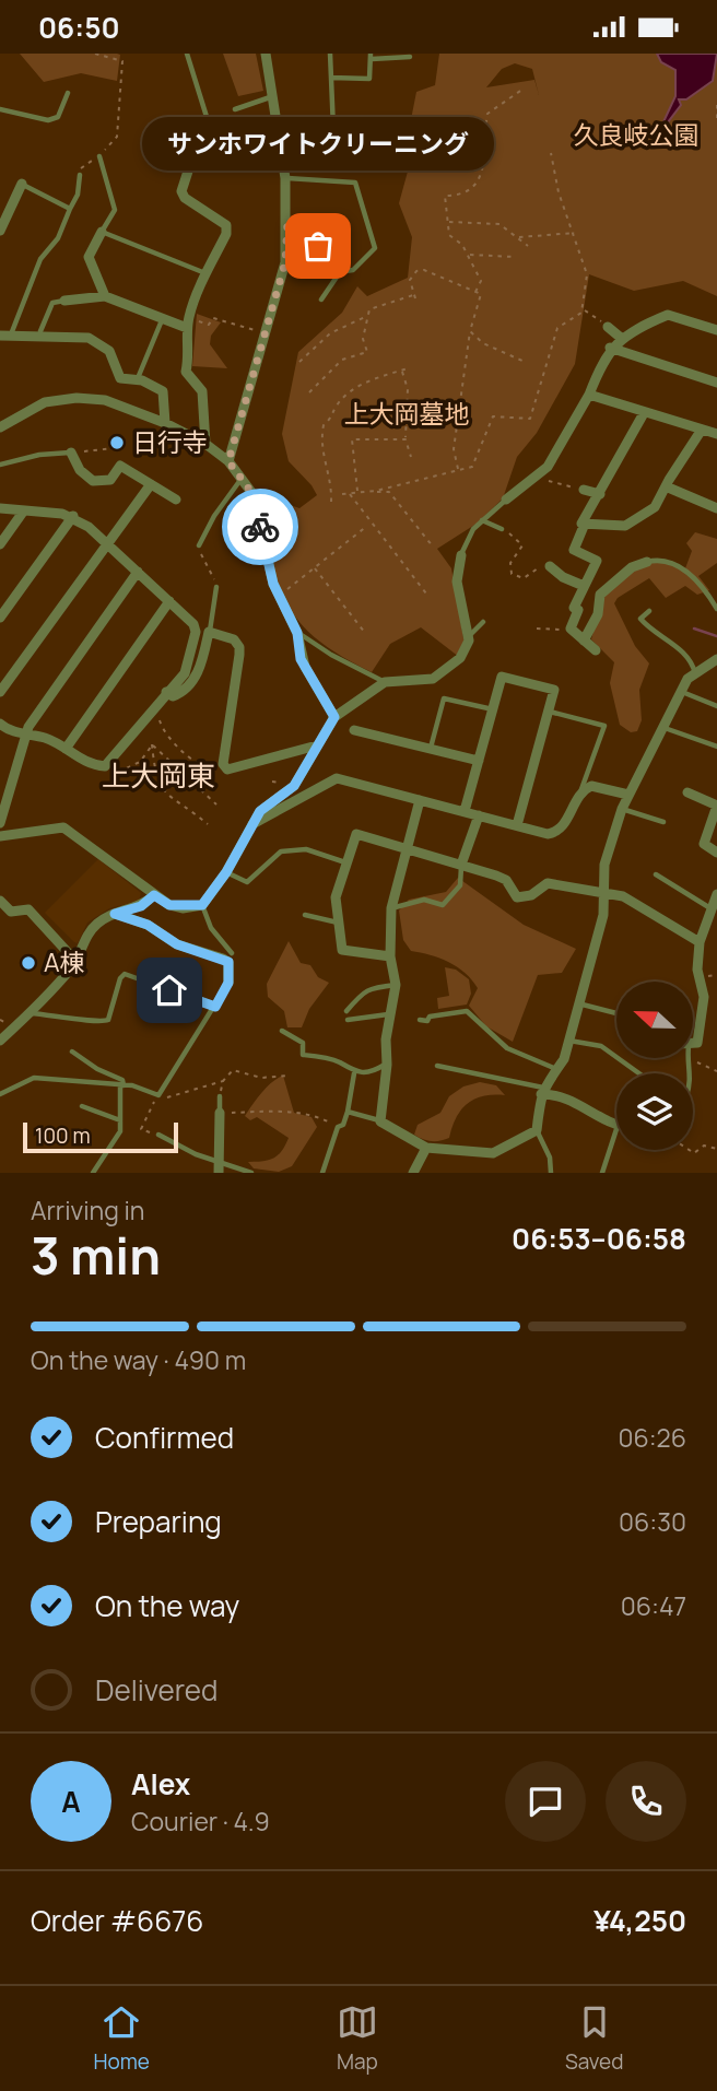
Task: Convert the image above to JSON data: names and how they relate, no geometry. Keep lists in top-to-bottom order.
{
  "districts": ["上大岡東"],
  "parks": ["久良岐公園", "上大岡墓地"],
  "places": ["サンホワイトクリーニング", "日行寺", "A棟"],
  "scale_bar": "100 m",
  "north": "left",
  "page": {
    "status": "06:50",
    "bubble": "サンホワイトクリーニング",
    "scale": "100 m",
    "heading": ["3 min", "Arriving in", "06:53–06:58"],
    "panel": [
      "Alex",
      "Courier · 4.9",
      "Order #6676",
      "¥4,250"
    ],
    "bar": "On the way · 490 m",
    "list": [
      ["Confirmed", "06:26"],
      ["Preparing", "06:30"],
      ["On the way", "06:47"],
      "Delivered"
    ],
    "round": "A",
    "tabs": ["Home", "Map", "Saved"]
  }
}
